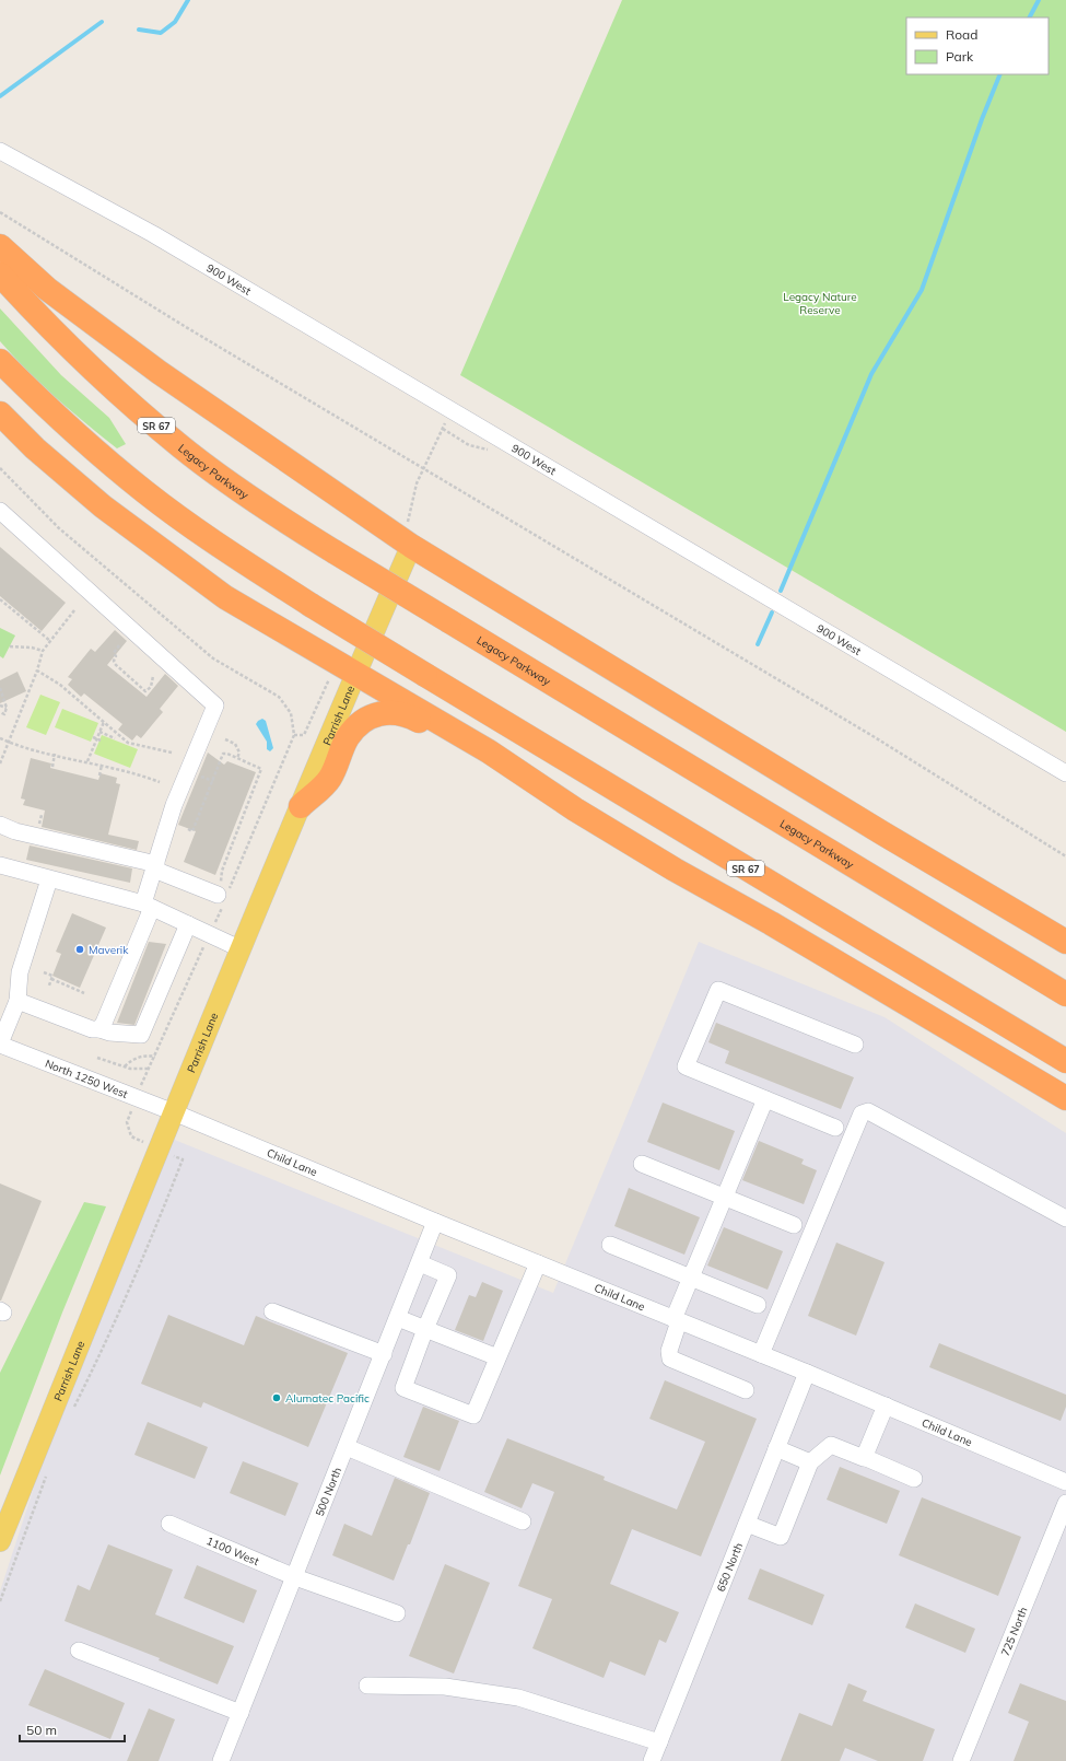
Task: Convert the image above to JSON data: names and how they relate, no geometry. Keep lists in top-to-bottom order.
{
  "streets": {
    "highway": ["SR 67", "Legacy Parkway"],
    "main road": ["Parrish Lane"],
    "street": [
      "900 West",
      "North 1250 West",
      "Child Lane",
      "500 North",
      "1100 West",
      "650 North",
      "725 North"
    ]
  },
  "crossings": [
    ["Parrish Lane", "North 1250 West"],
    ["Parrish Lane", "Child Lane"],
    ["North 1250 West", "Child Lane"],
    ["Child Lane", "500 North"],
    ["Child Lane", "650 North"],
    ["500 North", "1100 West"]
  ],
  "parks": ["Legacy Nature Reserve"],
  "places": ["Maverik", "Alumatec Pacific"],
  "legend": ["Road", "Park"],
  "scale_bar": "50 m"
}
